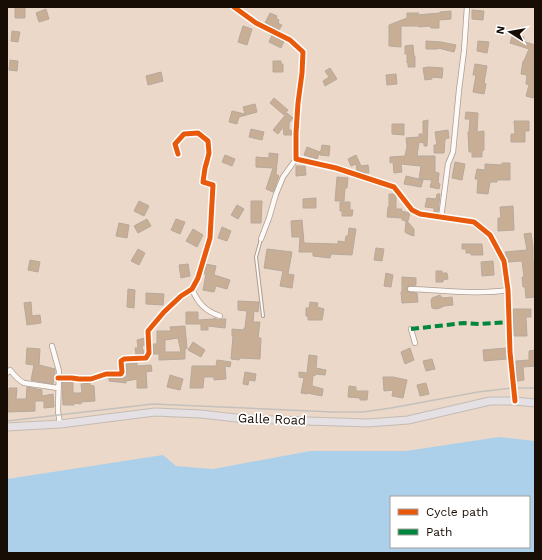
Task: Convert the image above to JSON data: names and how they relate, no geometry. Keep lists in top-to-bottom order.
{
  "streets": {
    "highway": ["Galle Road"]
  },
  "legend": ["Cycle path", "Path"],
  "north": "left"
}
